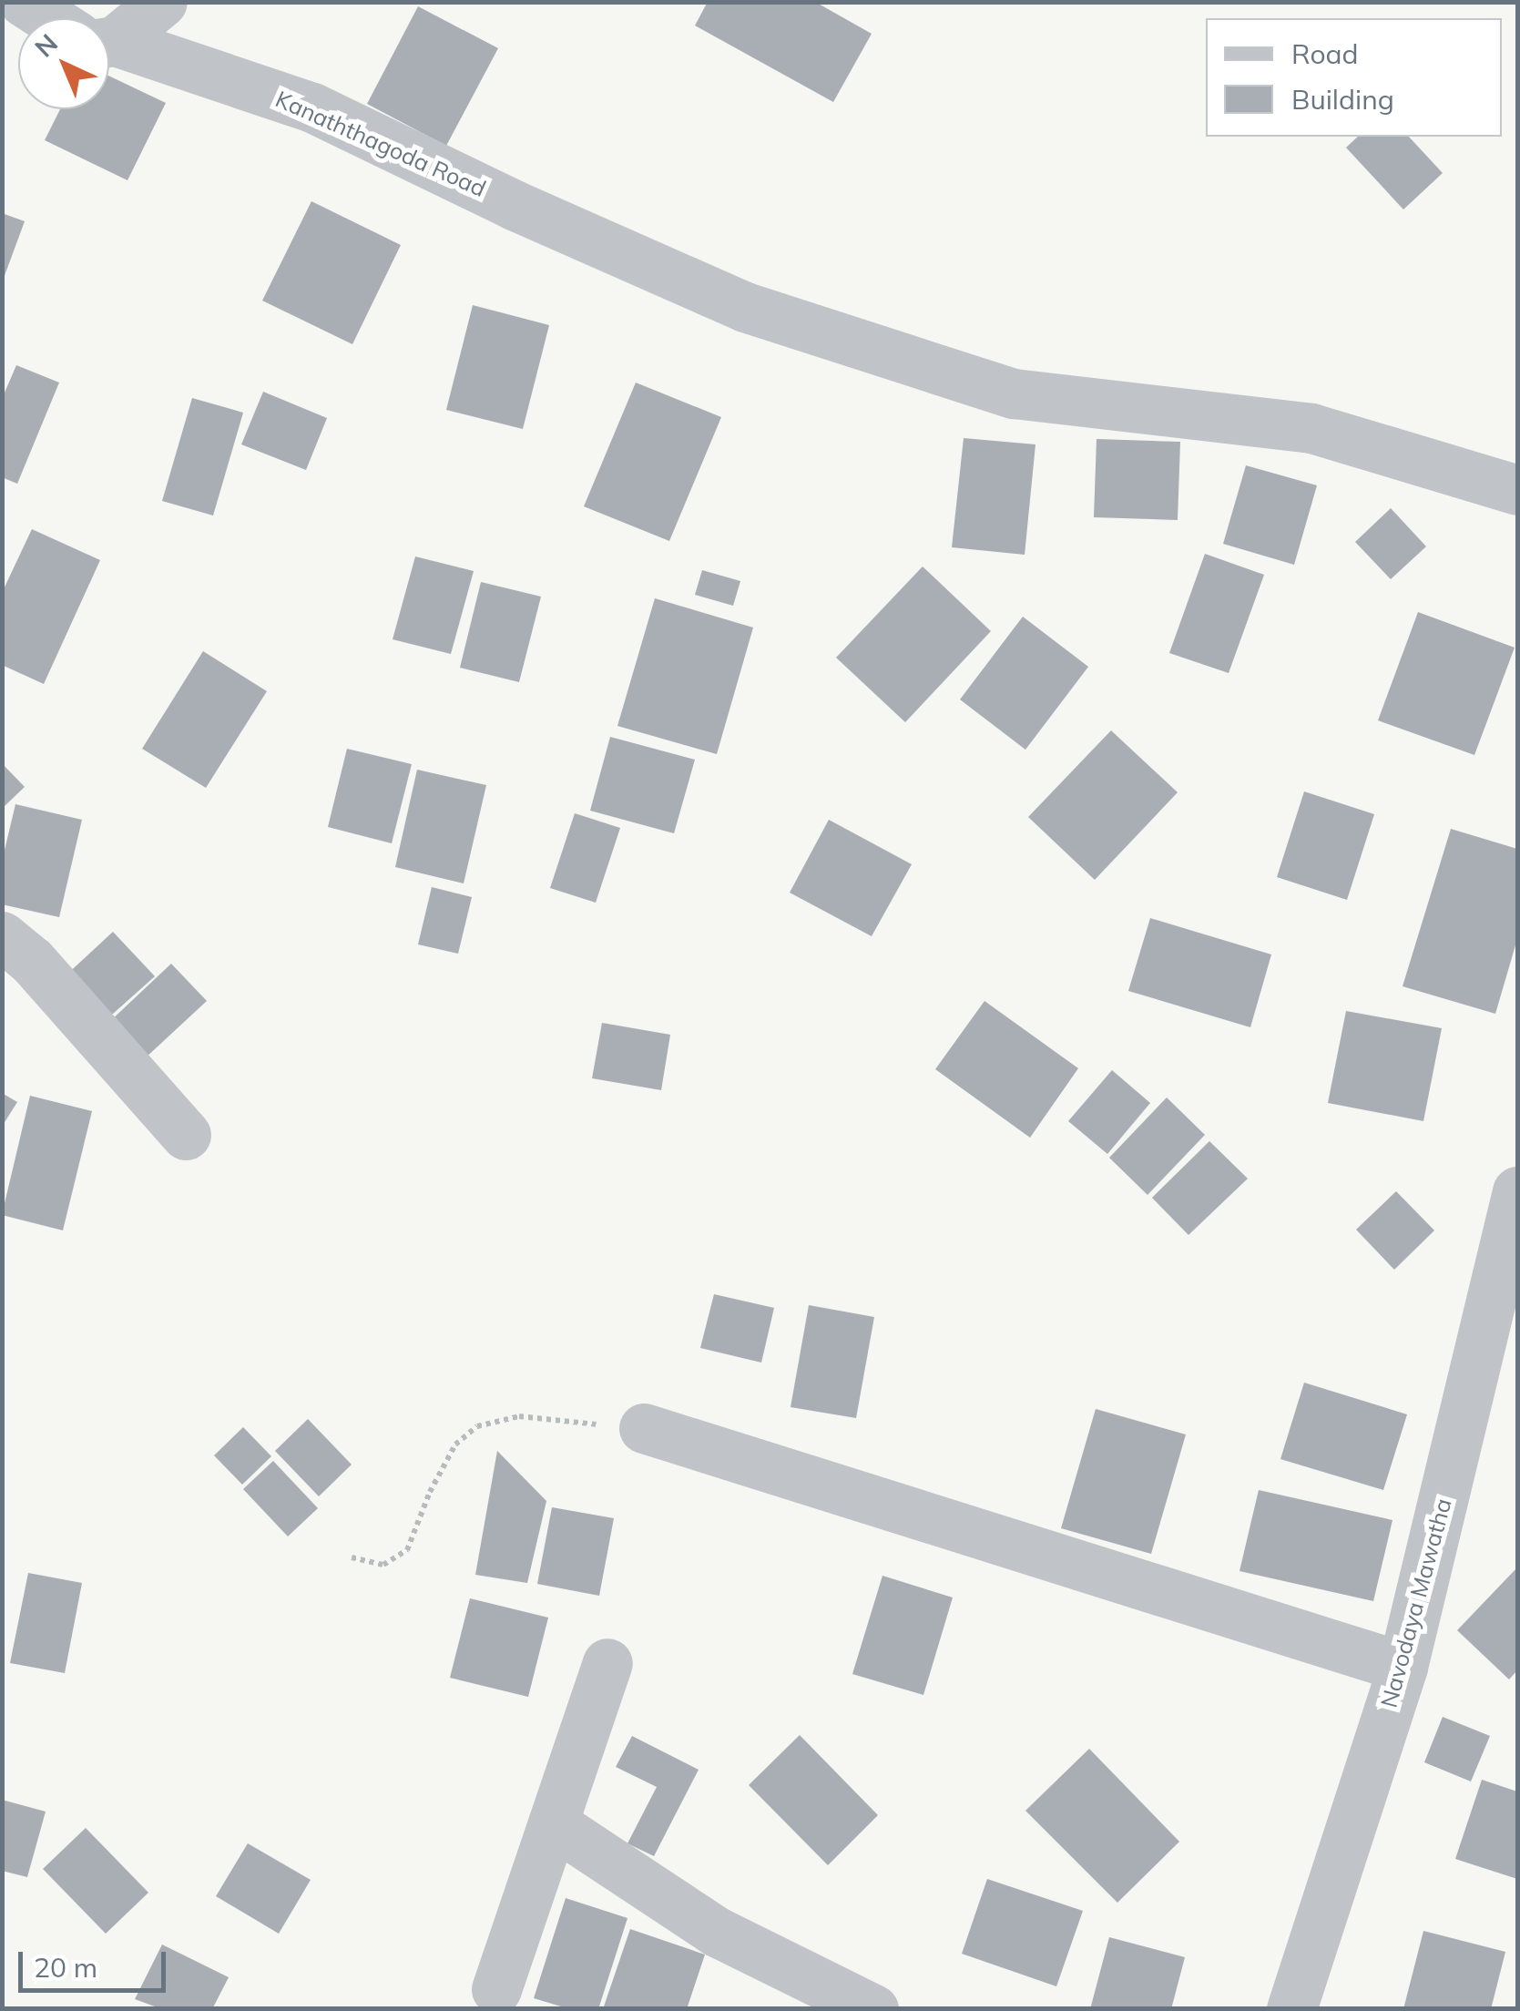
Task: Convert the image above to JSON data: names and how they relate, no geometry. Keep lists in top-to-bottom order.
{
  "streets": {
    "street": ["Kanaththagoda Road", "Navodaya Mawatha"]
  },
  "legend": ["Road", "Building"],
  "scale_bar": "20 m",
  "north": "top left"
}
